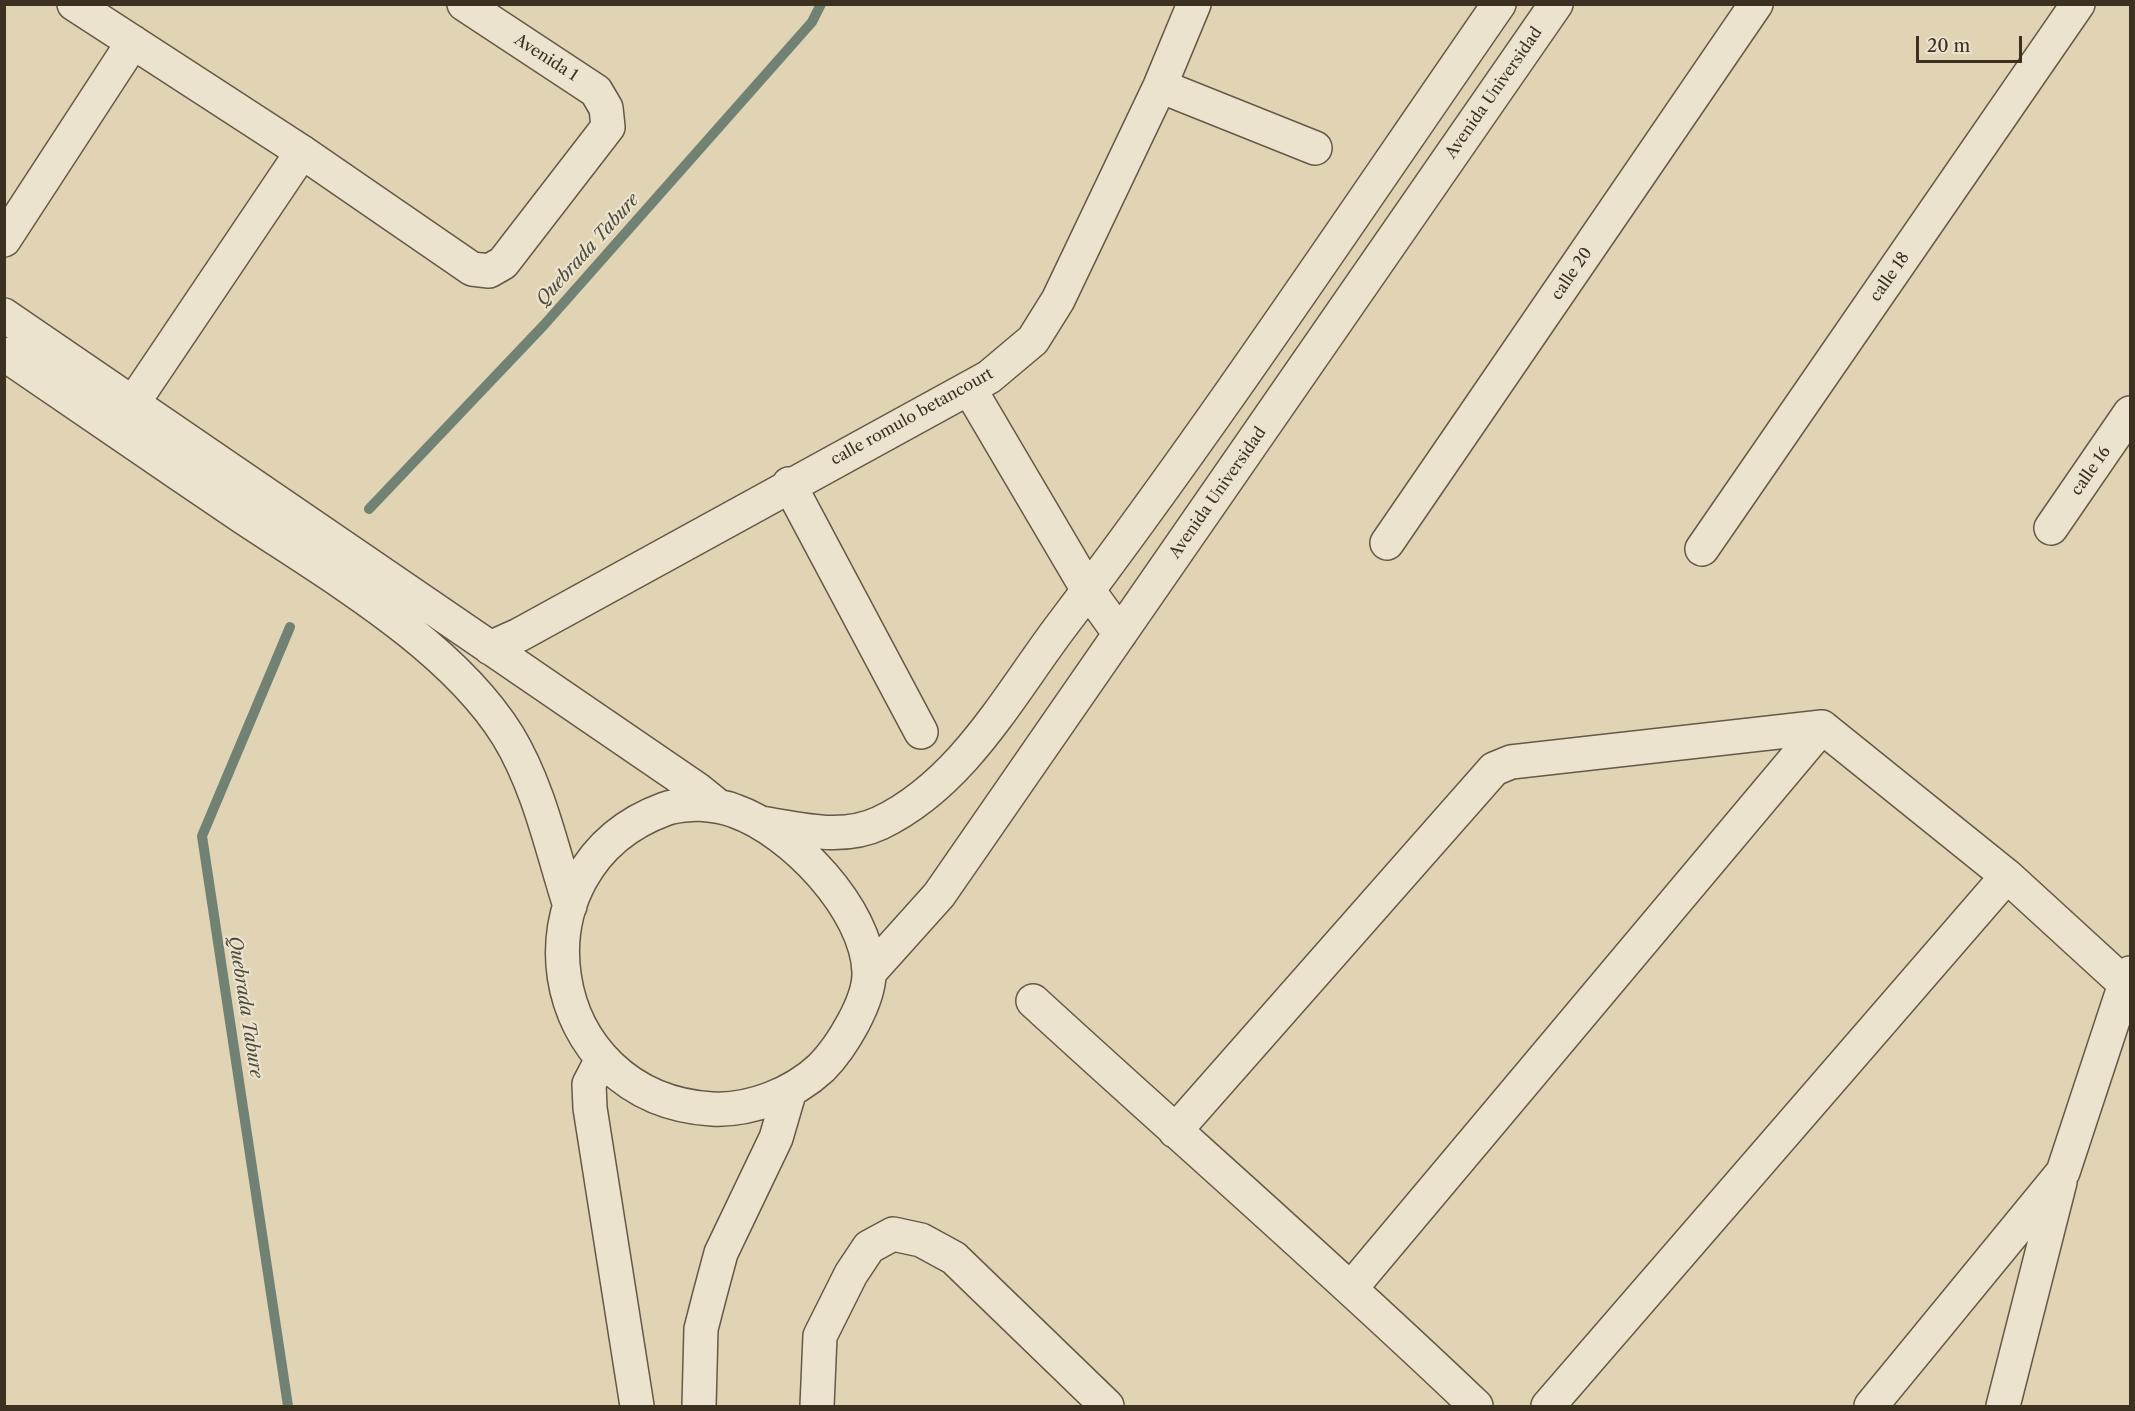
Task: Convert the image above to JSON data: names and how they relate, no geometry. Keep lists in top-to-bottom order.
{
  "streets": {
    "street": [
      "Avenida 1",
      "Avenida Universidad",
      "calle 20",
      "calle 18",
      "calle romulo betancourt",
      "calle 16"
    ]
  },
  "water": ["Quebrada Tabure"],
  "scale_bar": "20 m"
}
